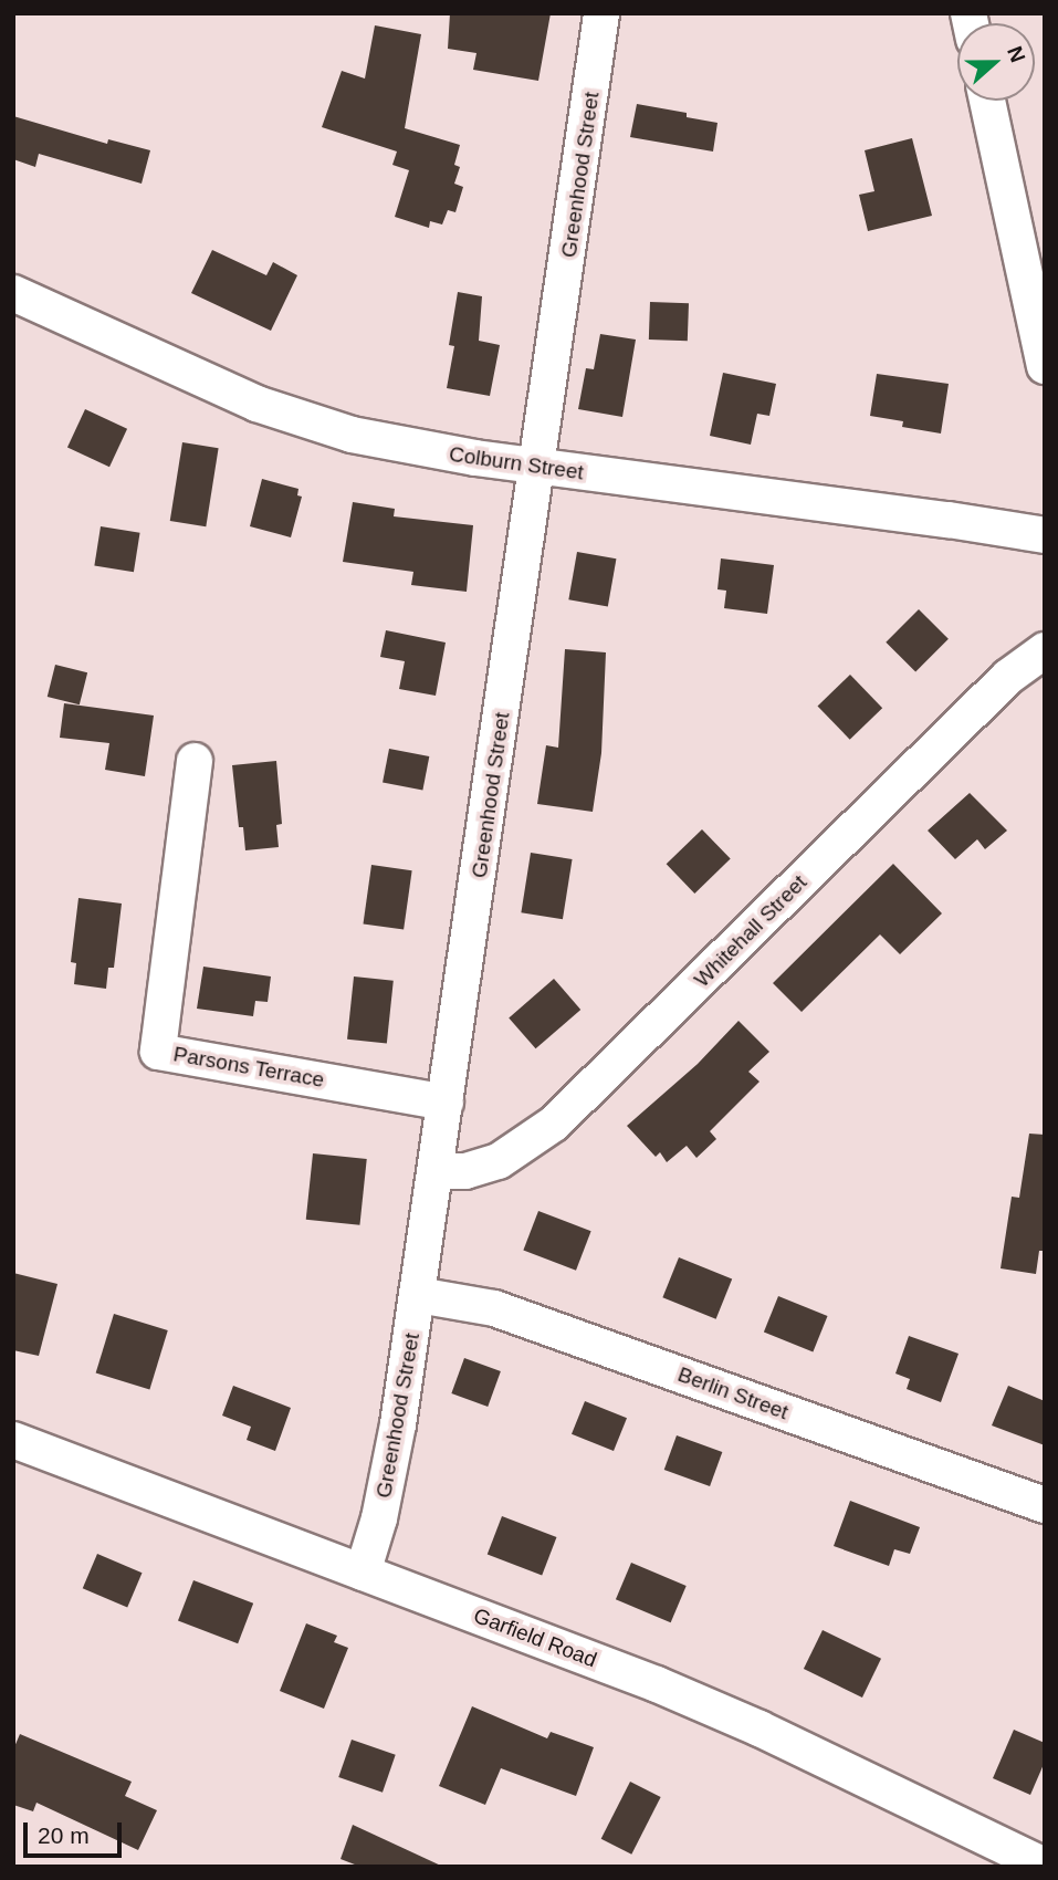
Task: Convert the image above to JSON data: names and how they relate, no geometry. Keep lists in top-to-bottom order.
{
  "streets": {
    "street": [
      "Greenhood Street",
      "Colburn Street",
      "Whitehall Street",
      "Parsons Terrace",
      "Berlin Street",
      "Garfield Road"
    ]
  },
  "crossings": [
    ["Greenhood Street", "Colburn Street"],
    ["Greenhood Street", "Whitehall Street"],
    ["Greenhood Street", "Parsons Terrace"],
    ["Greenhood Street", "Berlin Street"],
    ["Greenhood Street", "Garfield Road"]
  ],
  "scale_bar": "20 m",
  "north": "right"
}
